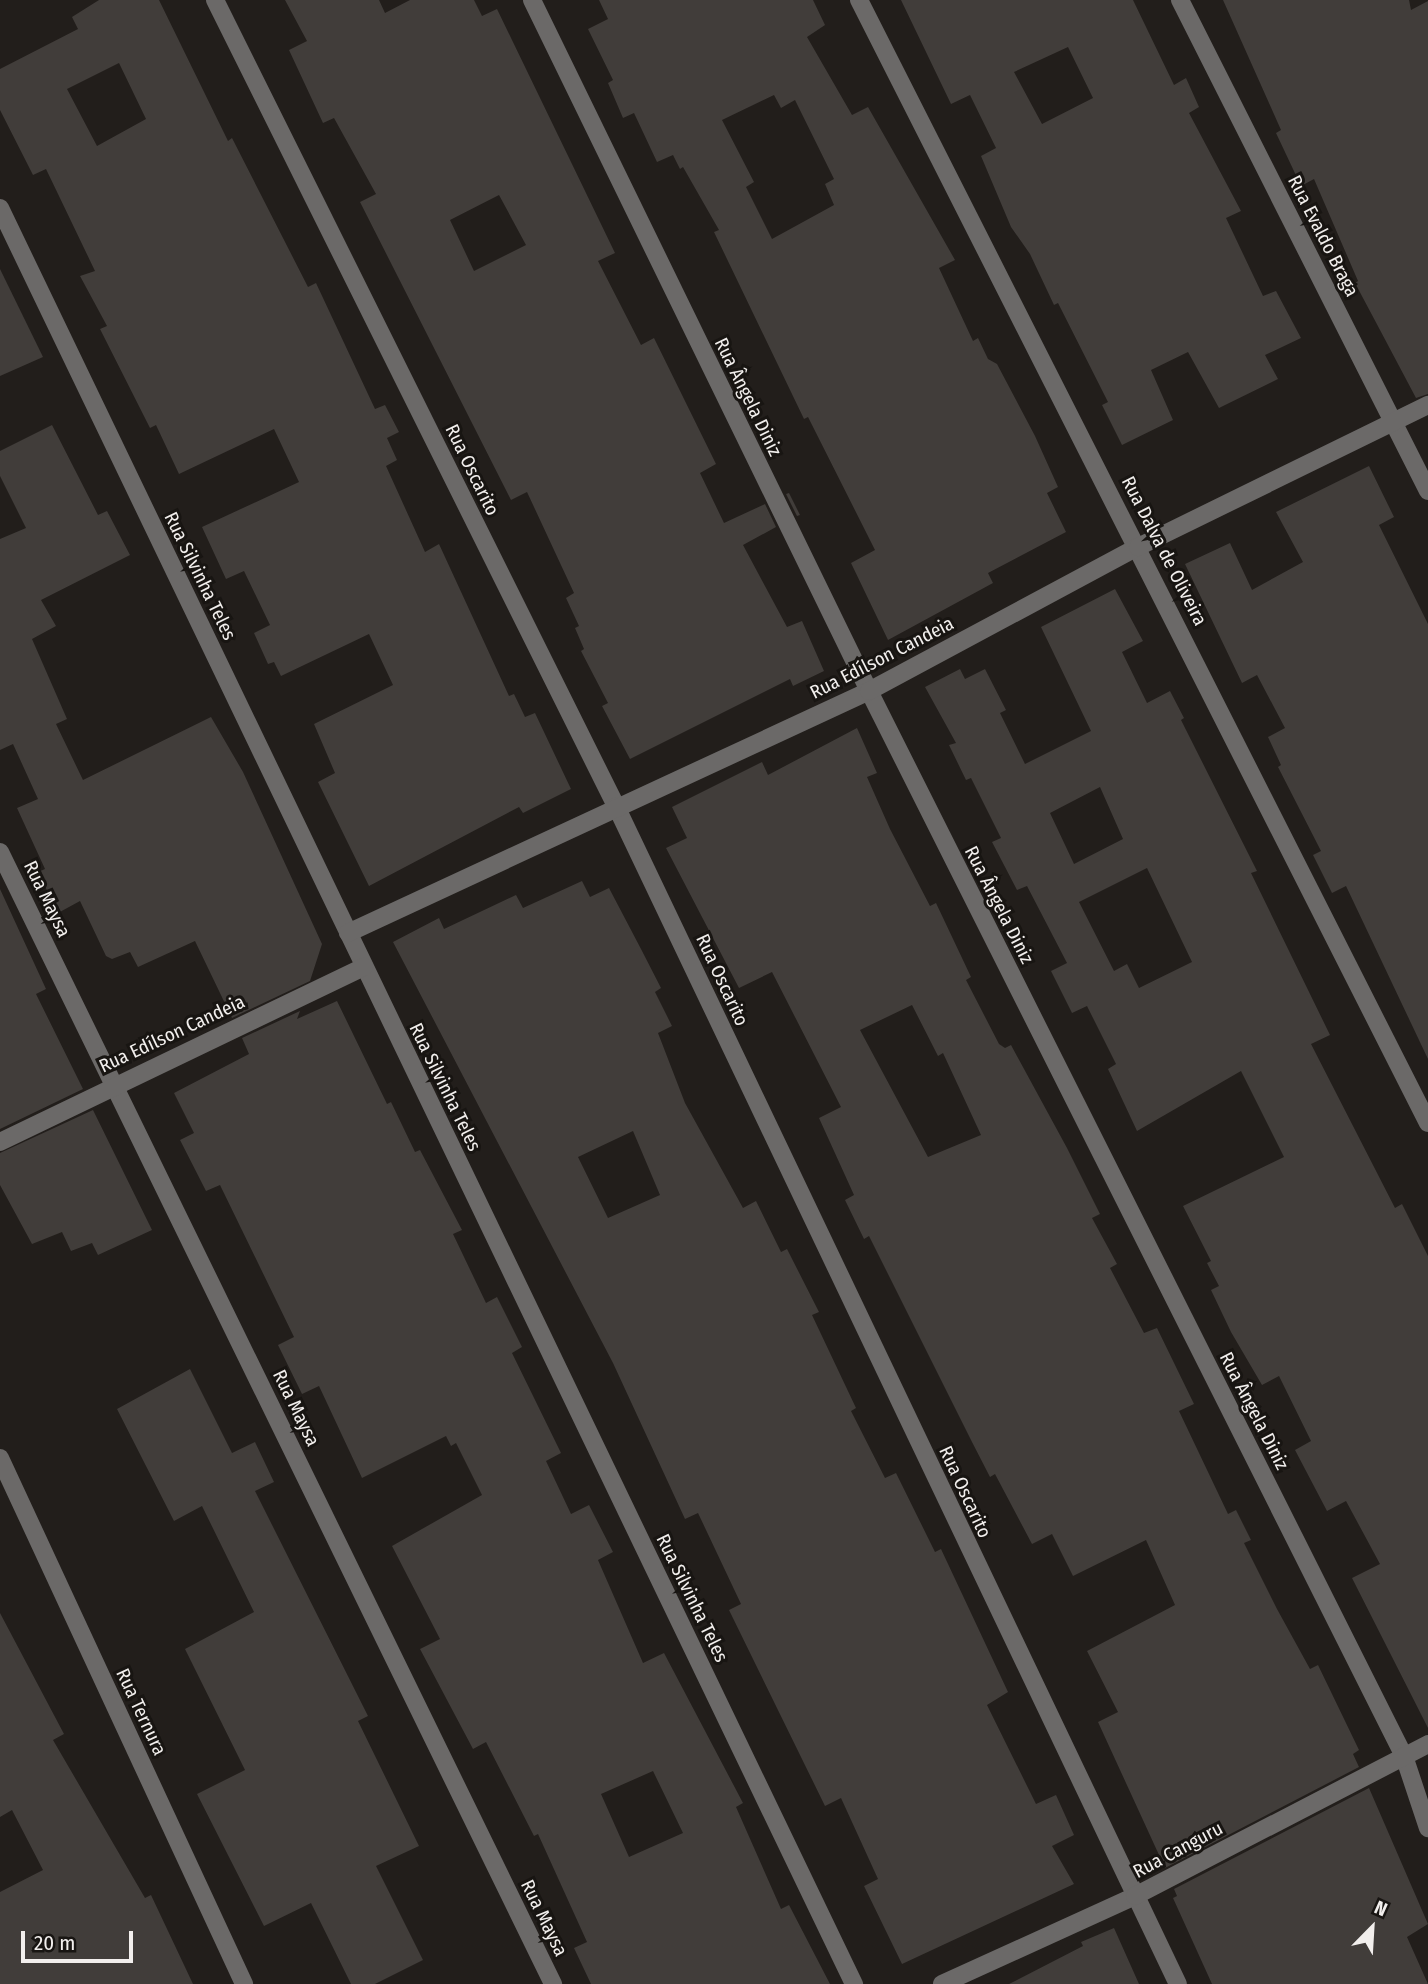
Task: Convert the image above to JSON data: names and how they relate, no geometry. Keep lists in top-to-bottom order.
{
  "streets": {
    "street": [
      "Rua Evaldo Braga",
      "Rua Ângela Diniz",
      "Rua Oscarito",
      "Rua Dalva de Oliveira",
      "Rua Silvinha Teles",
      "Rua Edílson Candeia",
      "Rua Maysa",
      "Rua Ternura",
      "Rua Canguru"
    ]
  },
  "crossings": [
    ["Rua Evaldo Braga", "Rua Edílson Candeia"],
    ["Rua Ângela Diniz", "Rua Edílson Candeia"],
    ["Rua Ângela Diniz", "Rua Canguru"],
    ["Rua Oscarito", "Rua Edílson Candeia"],
    ["Rua Oscarito", "Rua Canguru"],
    ["Rua Dalva de Oliveira", "Rua Edílson Candeia"],
    ["Rua Silvinha Teles", "Rua Edílson Candeia"],
    ["Rua Edílson Candeia", "Rua Maysa"]
  ],
  "scale_bar": "20 m",
  "north": "top right"
}
